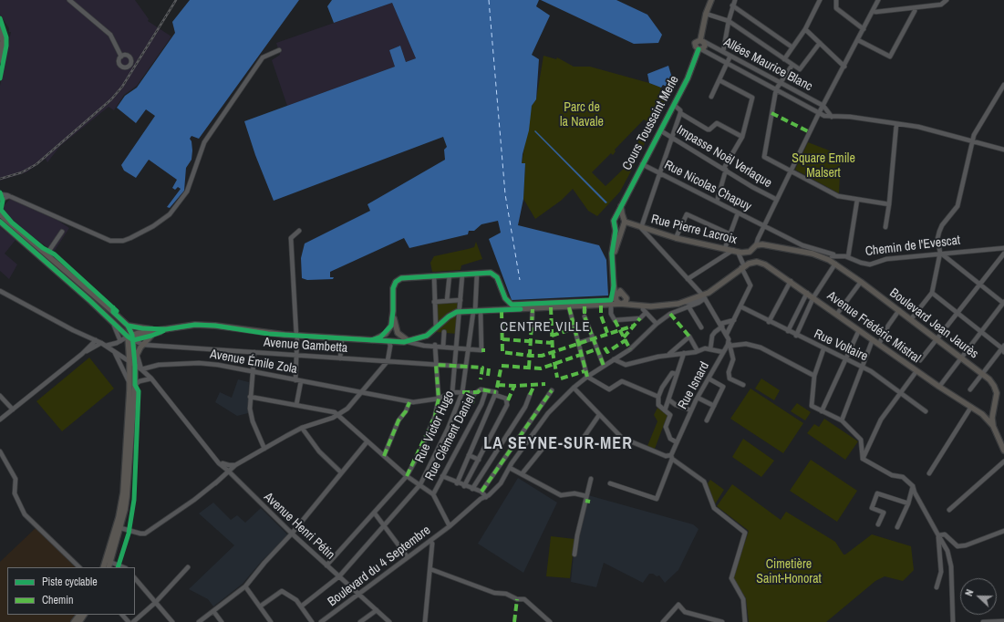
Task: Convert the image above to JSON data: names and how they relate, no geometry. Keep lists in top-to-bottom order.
{
  "streets": {
    "main road": [
      "Cours Toussaint Merle",
      "Rue Pierre Lacroix",
      "Boulevard Jean Jaurès",
      "Avenue Frédéric Mistral"
    ],
    "street": [
      "Allées Maurice Blanc",
      "Impasse Noël Verlaque",
      "Rue Nicolas Chapuy",
      "Chemin de l'Evescat",
      "Avenue Gambetta",
      "Rue Voltaire",
      "Avenue Émile Zola",
      "Rue Isnard",
      "Rue Victor Hugo",
      "Rue Clément Daniel",
      "Avenue Henri Pétin",
      "Boulevard du 4 Septembre"
    ]
  },
  "crossings": [
    ["Allées Maurice Blanc", "Cours Toussaint Merle"],
    ["Cours Toussaint Merle", "Impasse Noël Verlaque"],
    ["Cours Toussaint Merle", "Rue Nicolas Chapuy"],
    ["Rue Nicolas Chapuy", "Boulevard Jean Jaurès"],
    ["Rue Pierre Lacroix", "Boulevard Jean Jaurès"],
    ["Chemin de l'Evescat", "Boulevard Jean Jaurès"],
    ["Boulevard Jean Jaurès", "Avenue Frédéric Mistral"],
    ["Avenue Gambetta", "Rue Victor Hugo"],
    ["Avenue Émile Zola", "Avenue Henri Pétin"],
    ["Rue Victor Hugo", "Avenue Henri Pétin"],
    ["Avenue Henri Pétin", "Boulevard du 4 Septembre"]
  ],
  "districts": ["CENTRE VILLE", "LA SEYNE-SUR-MER"],
  "parks": ["Parc de la Navale", "Square Emile Malsert", "Cimetière Saint-Honorat"],
  "legend": ["Piste cyclable", "Chemin"],
  "north": "left"
}
